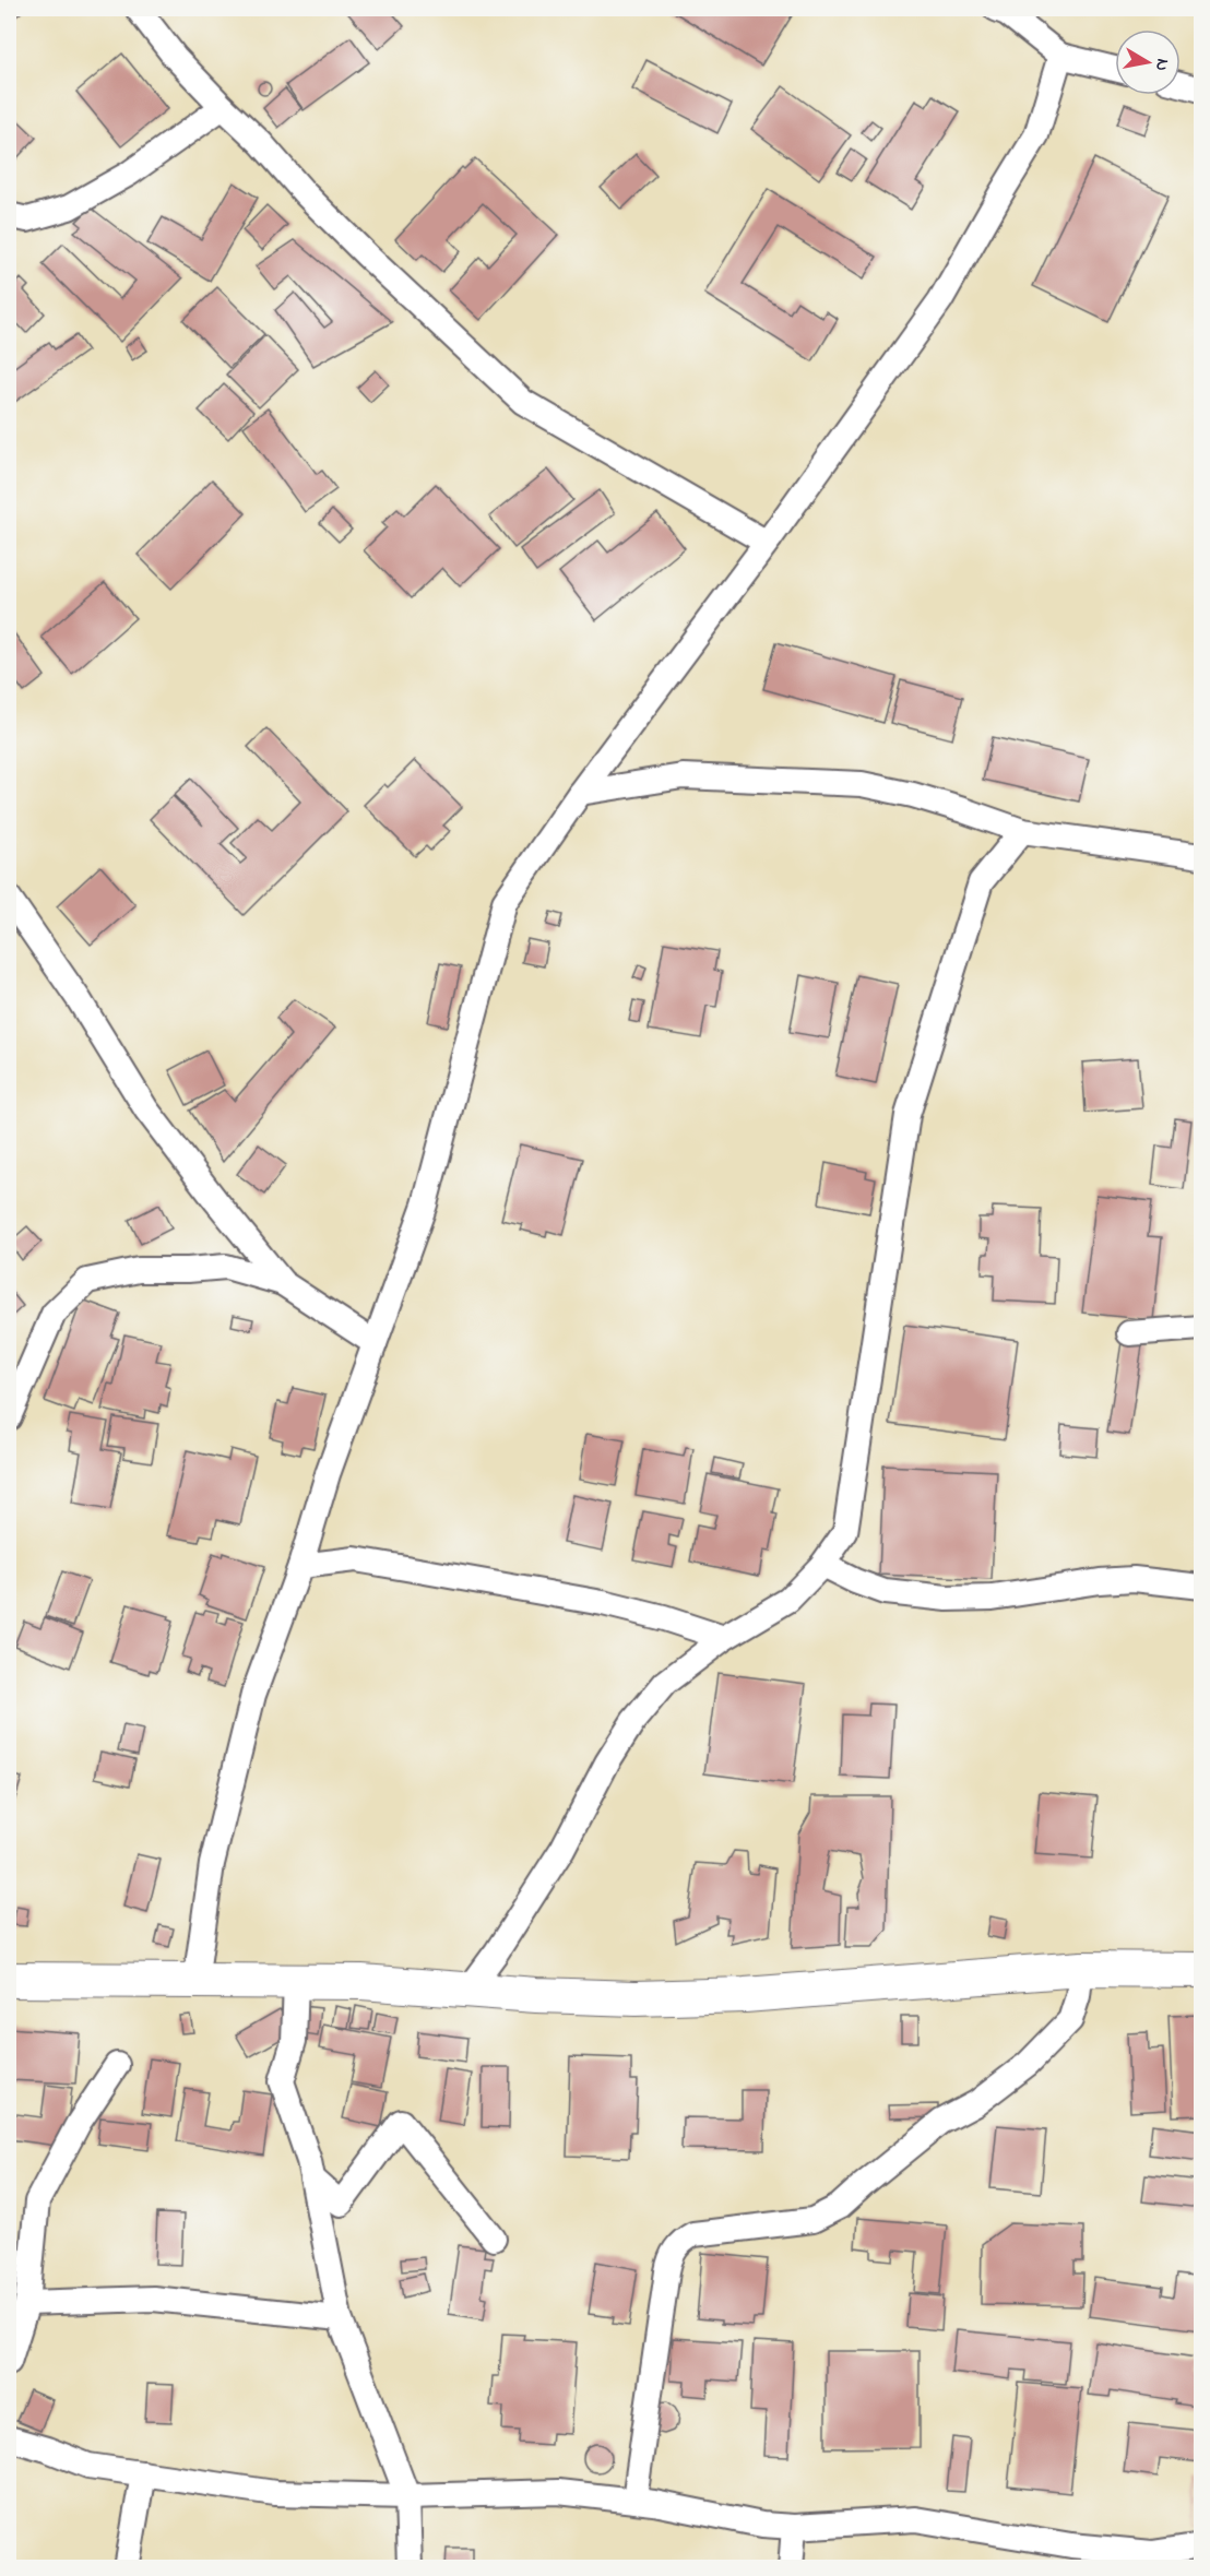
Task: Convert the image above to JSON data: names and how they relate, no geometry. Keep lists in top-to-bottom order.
{
  "north": "right"
}
